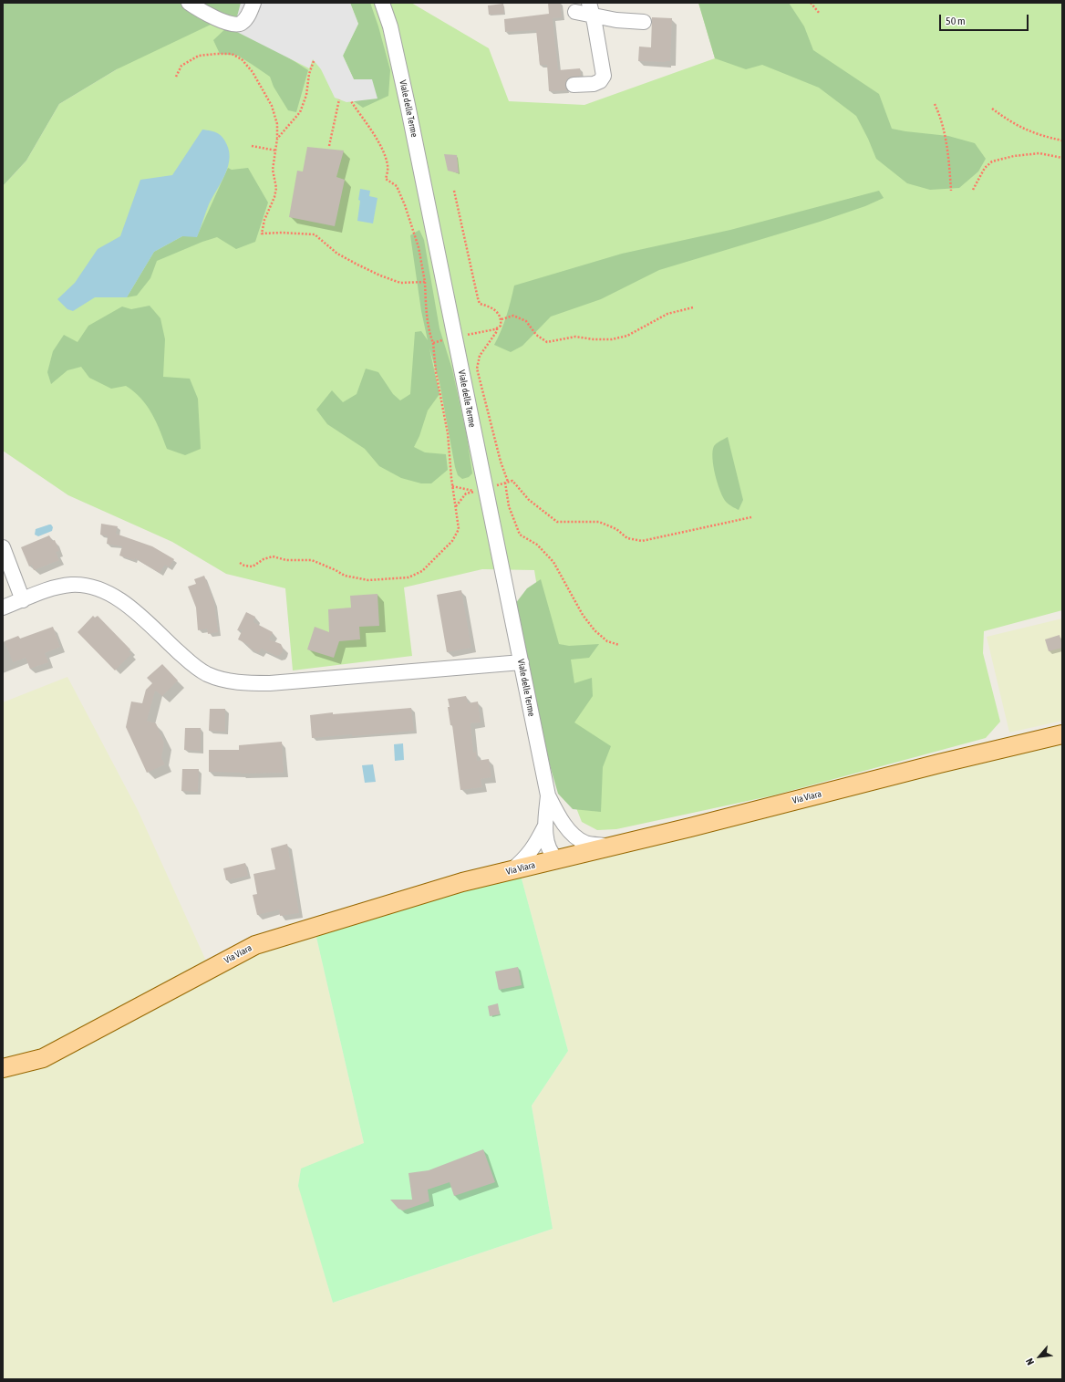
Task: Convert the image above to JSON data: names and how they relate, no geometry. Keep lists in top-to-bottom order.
{
  "streets": {
    "main road": ["Via Viara"],
    "street": ["Viale delle Terme"]
  },
  "crossings": [
    ["Viale delle Terme", "Via Viara"]
  ],
  "scale_bar": "50 m",
  "north": "bottom left"
}
